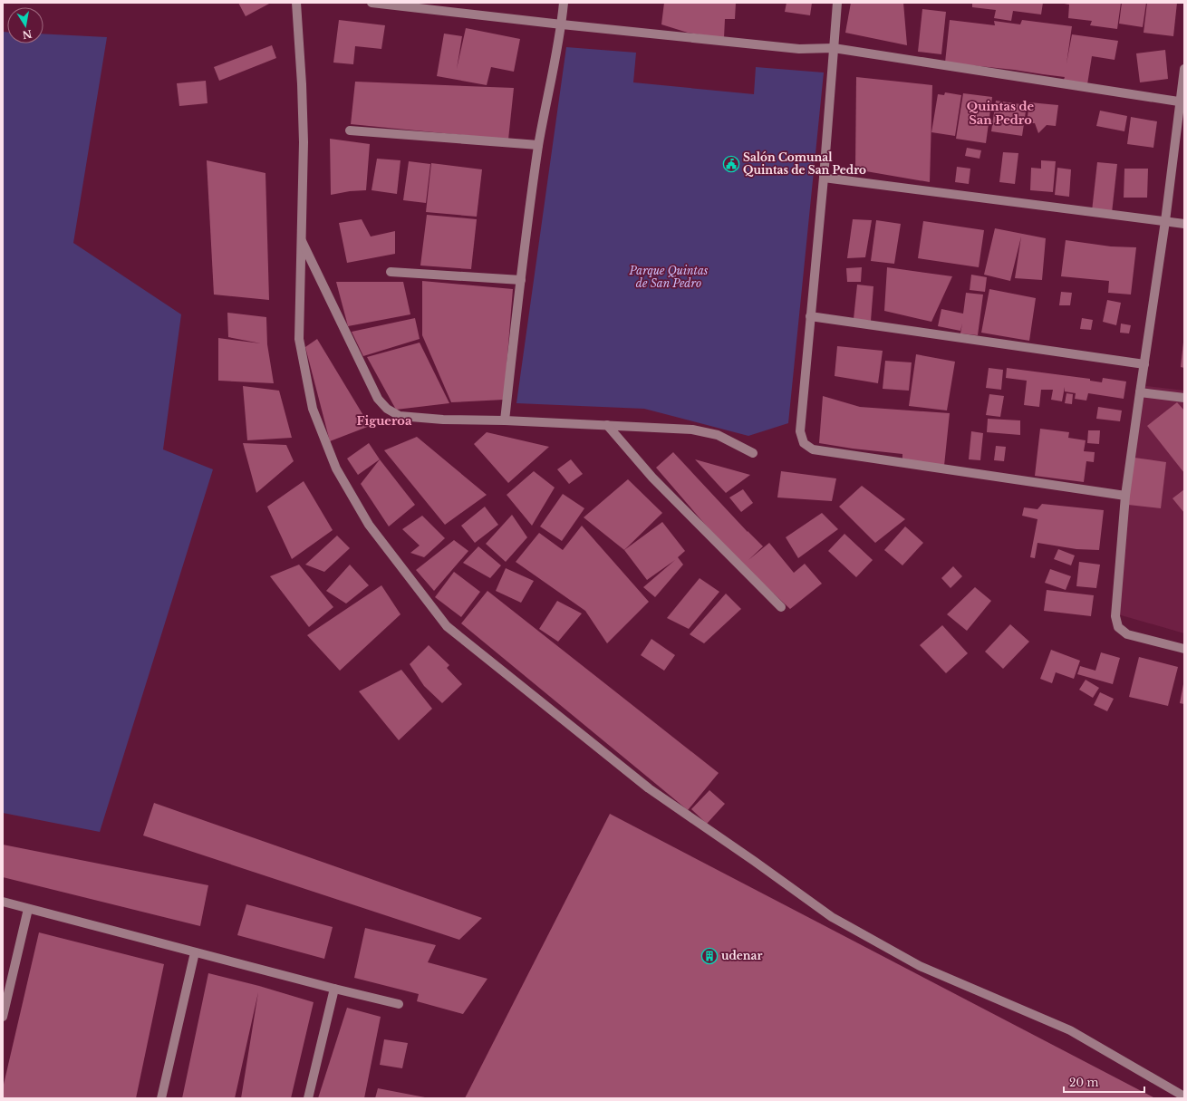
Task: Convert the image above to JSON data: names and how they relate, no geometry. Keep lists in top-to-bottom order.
{
  "districts": ["Quintas de San Pedro", "Figueroa"],
  "parks": ["Parque Quintas de San Pedro"],
  "places": {
    "public building": ["Salón Comunal Quintas de San Pedro"],
    "building": ["udenar"]
  },
  "scale_bar": "20 m",
  "north": "bottom"
}
